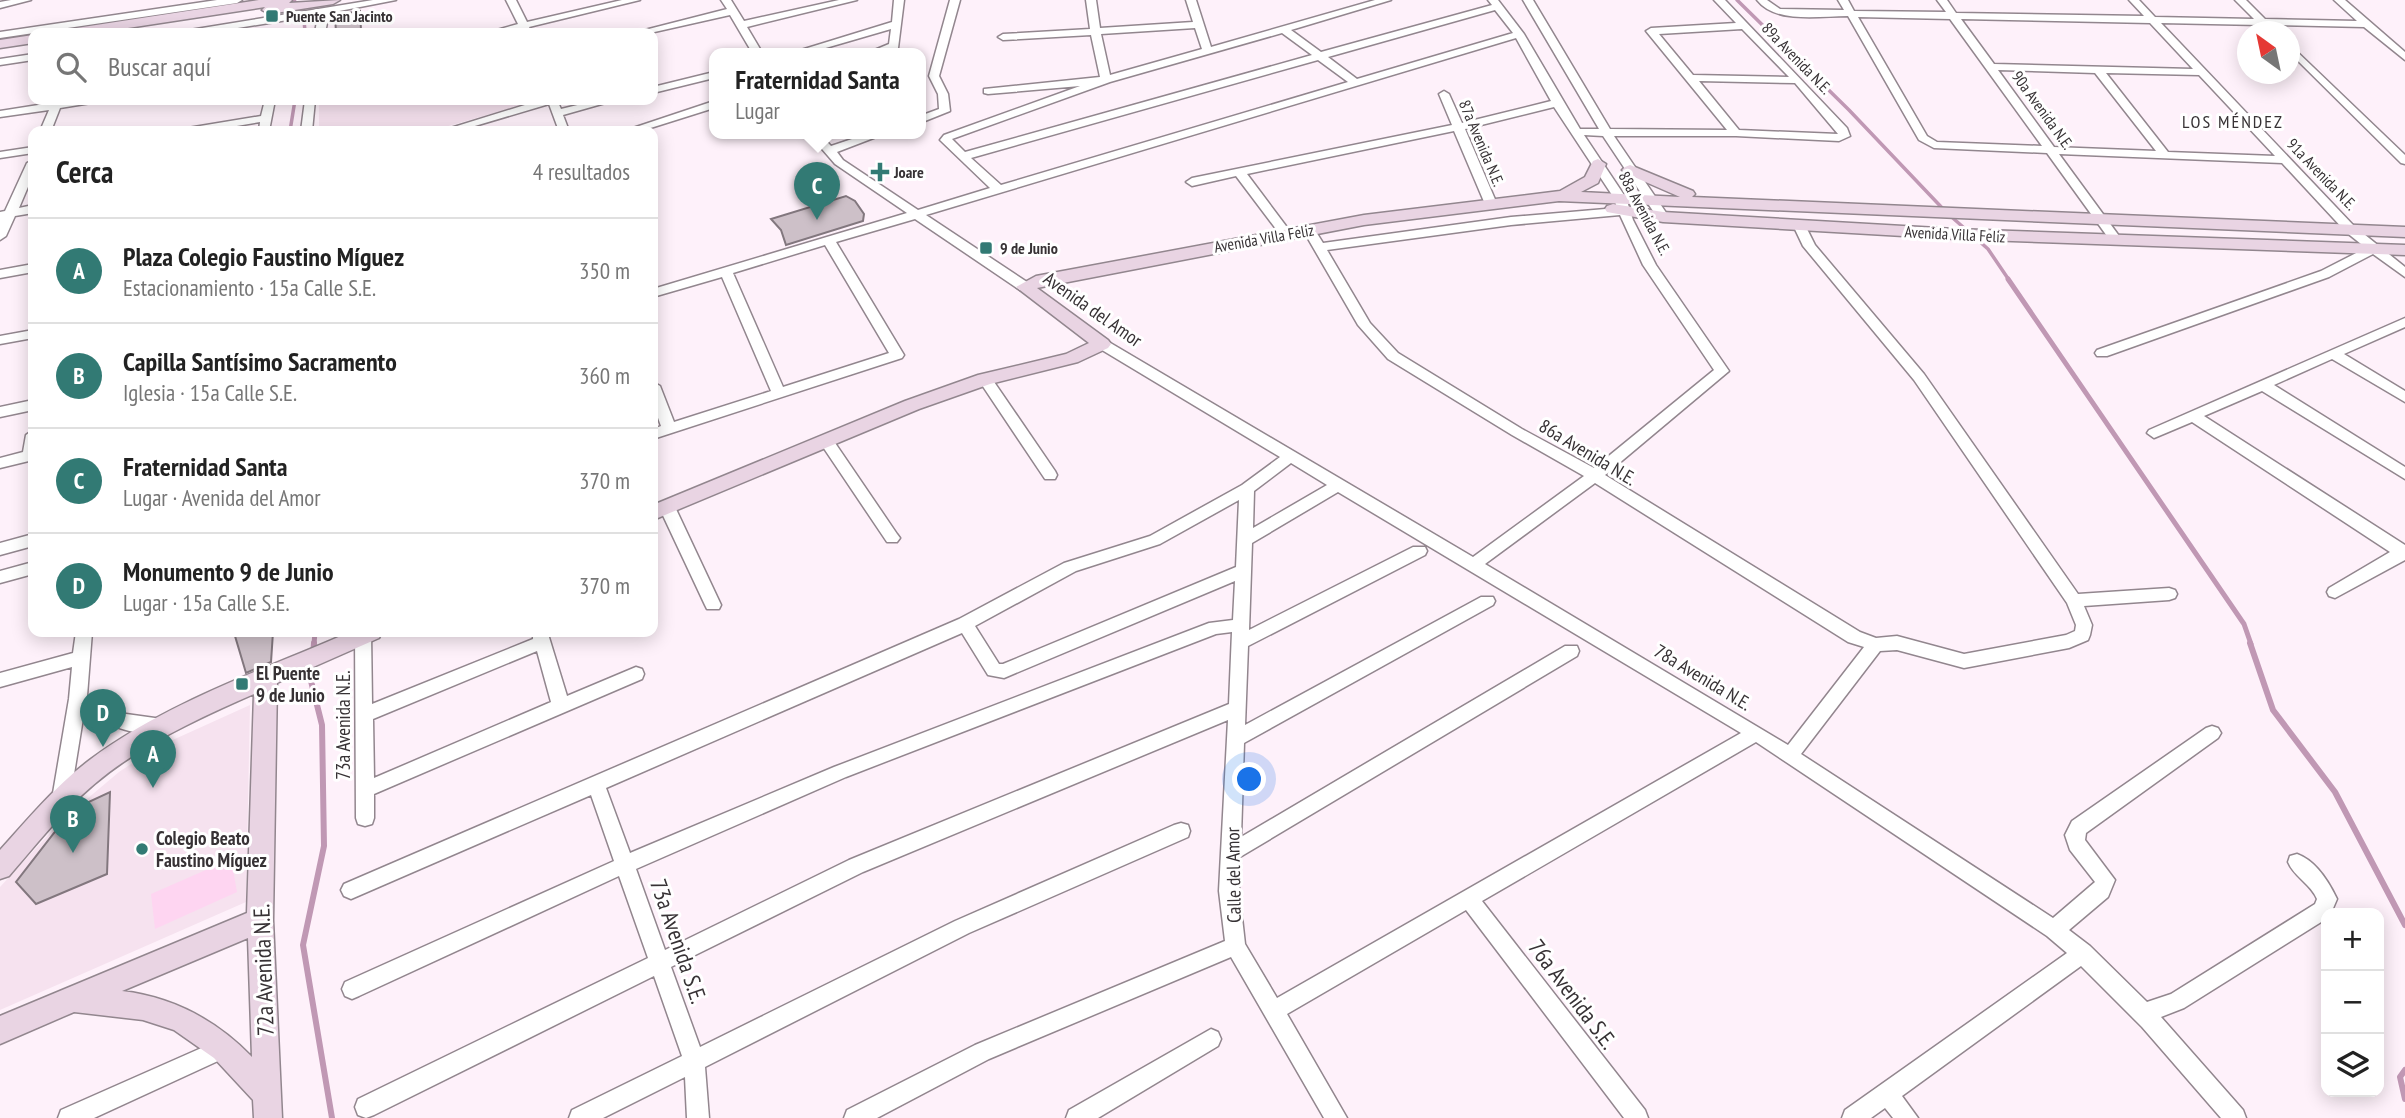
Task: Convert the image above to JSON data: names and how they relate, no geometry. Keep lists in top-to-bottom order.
{
  "streets": {
    "street": [
      "89a Avenida N.E.",
      "90a Avenida N.E.",
      "87a Avenida N.E.",
      "91a Avenida N.E.",
      "88a Avenida N.E.",
      "Avenida Villa Feliz",
      "Avenida del Amor",
      "86a Avenida N.E.",
      "78a Avenida N.E.",
      "73a Avenida N.E.",
      "Calle del Amor",
      "73a Avenida S.E.",
      "72a Avenida N.E.",
      "76a Avenida S.E."
    ]
  },
  "crossings": [
    ["90a Avenida N.E.", "Avenida Villa Feliz"],
    ["87a Avenida N.E.", "Avenida Villa Feliz"],
    ["91a Avenida N.E.", "Avenida Villa Feliz"],
    ["88a Avenida N.E.", "Avenida Villa Feliz"],
    ["88a Avenida N.E.", "86a Avenida N.E."],
    ["Avenida Villa Feliz", "Avenida del Amor"],
    ["Avenida Villa Feliz", "86a Avenida N.E."],
    ["Avenida del Amor", "78a Avenida N.E."]
  ],
  "districts": ["LOS MÉNDEZ"],
  "places": {
    "transit": ["Puente San Jacinto", "9 de Junio", "El Puente 9 de Junio"],
    "health": ["Joare"],
    "other": ["Colegio Beato Faustino Míguez"]
  },
  "north": "top left",
  "page": {
    "search": "Buscar aquí",
    "popup": ["Fraternidad Santa", "Lugar"],
    "heading": ["Cerca", "4 resultados"],
    "pins": [
      "C",
      "D",
      "A",
      "B"
    ],
    "list": [
      {
        "mark": "A",
        "name": "Plaza Colegio Faustino Míguez",
        "note": "Estacionamiento · 15a Calle S.E.",
        "value": "350 m"
      },
      {
        "mark": "B",
        "name": "Capilla Santísimo Sacramento",
        "note": "Iglesia · 15a Calle S.E.",
        "value": "360 m"
      },
      {
        "mark": "C",
        "name": "Fraternidad Santa",
        "note": "Lugar · Avenida del Amor",
        "value": "370 m"
      },
      {
        "mark": "D",
        "name": "Monumento 9 de Junio",
        "note": "Lugar · 15a Calle S.E.",
        "value": "370 m"
      }
    ],
    "map_buttons": ["+", "−"]
  }
}
